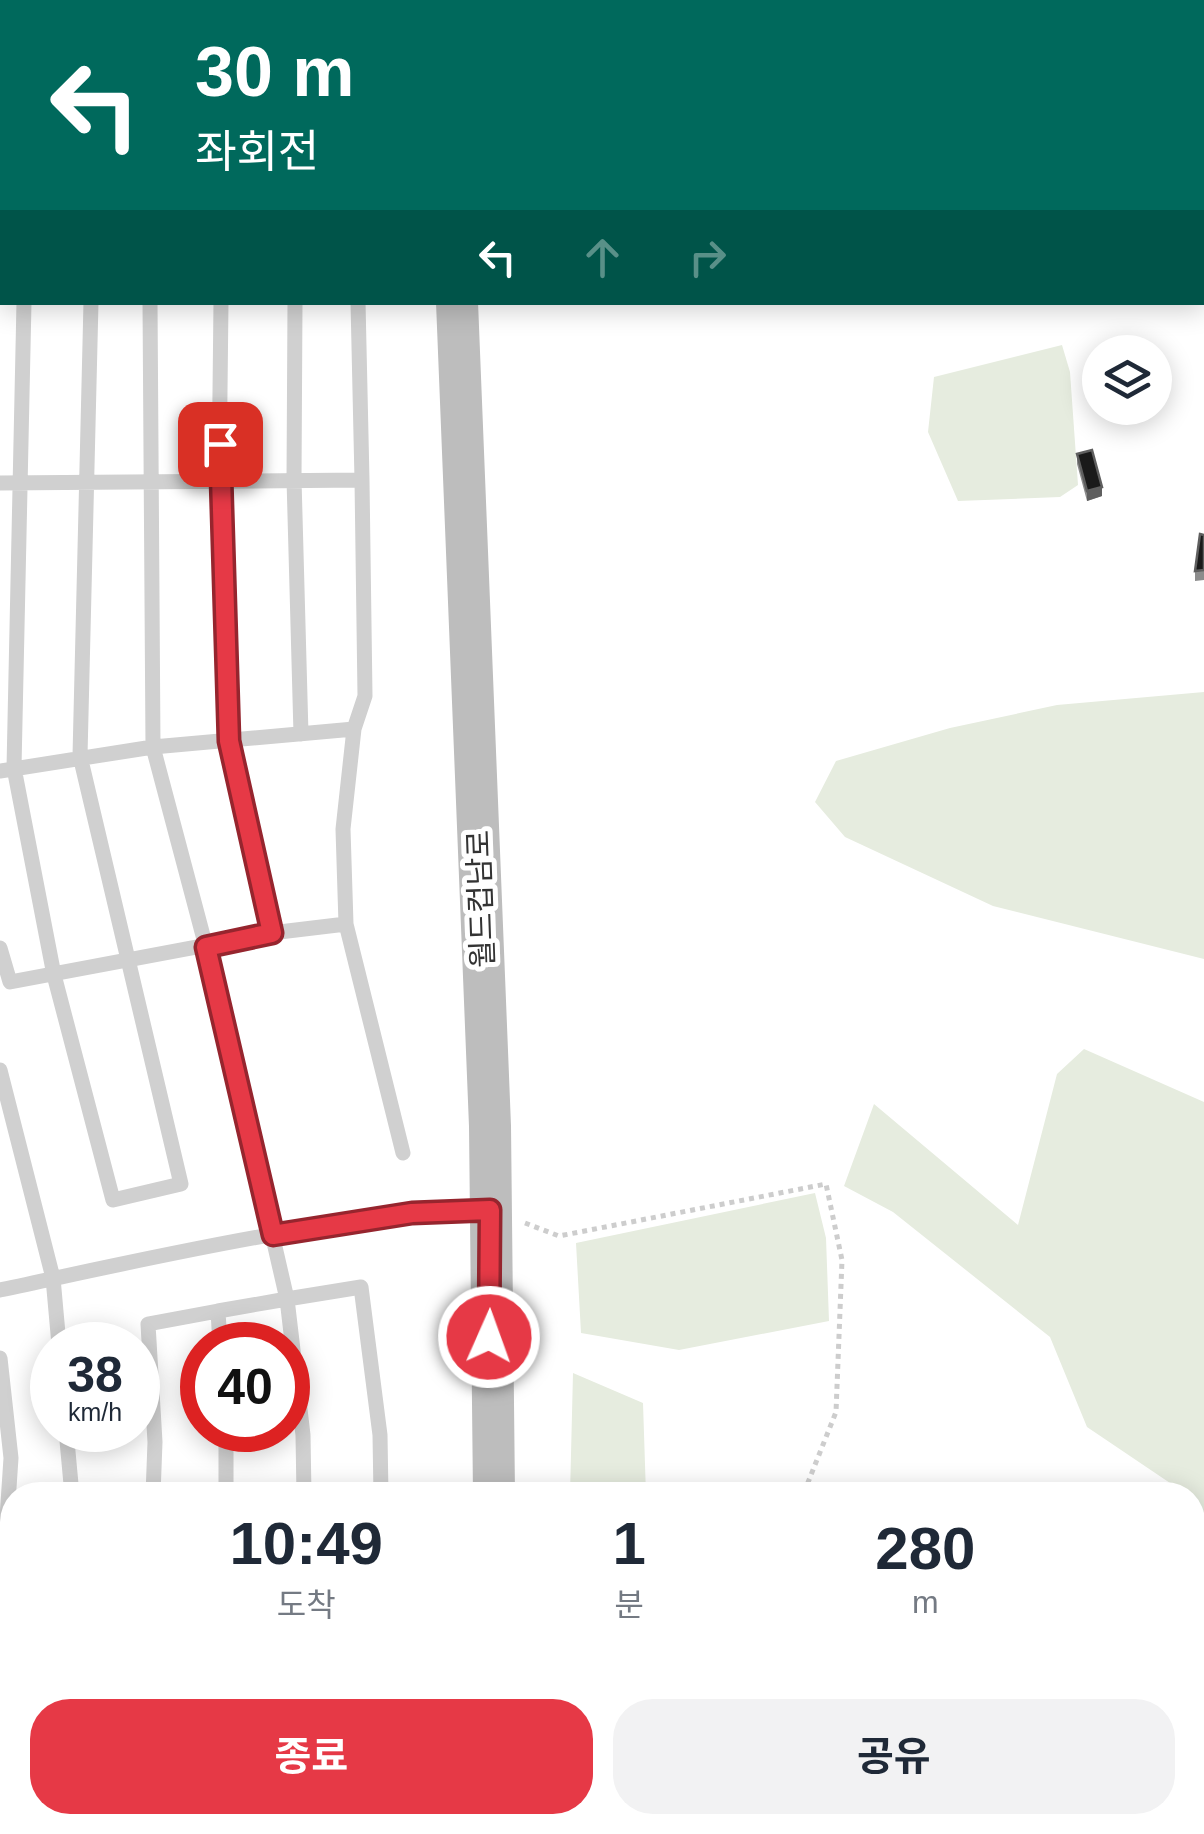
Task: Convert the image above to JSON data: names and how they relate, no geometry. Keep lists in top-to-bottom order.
{
  "streets": {
    "street": ["월드컵남로"]
  },
  "page": {
    "turn": ["30 m", "좌회전"],
    "speed": "38 km/h",
    "limit": "40",
    "eta": [
      "10:49",
      "도착",
      "1",
      "분",
      "280",
      "m"
    ],
    "buttons": ["종료", "공유"]
  }
}
